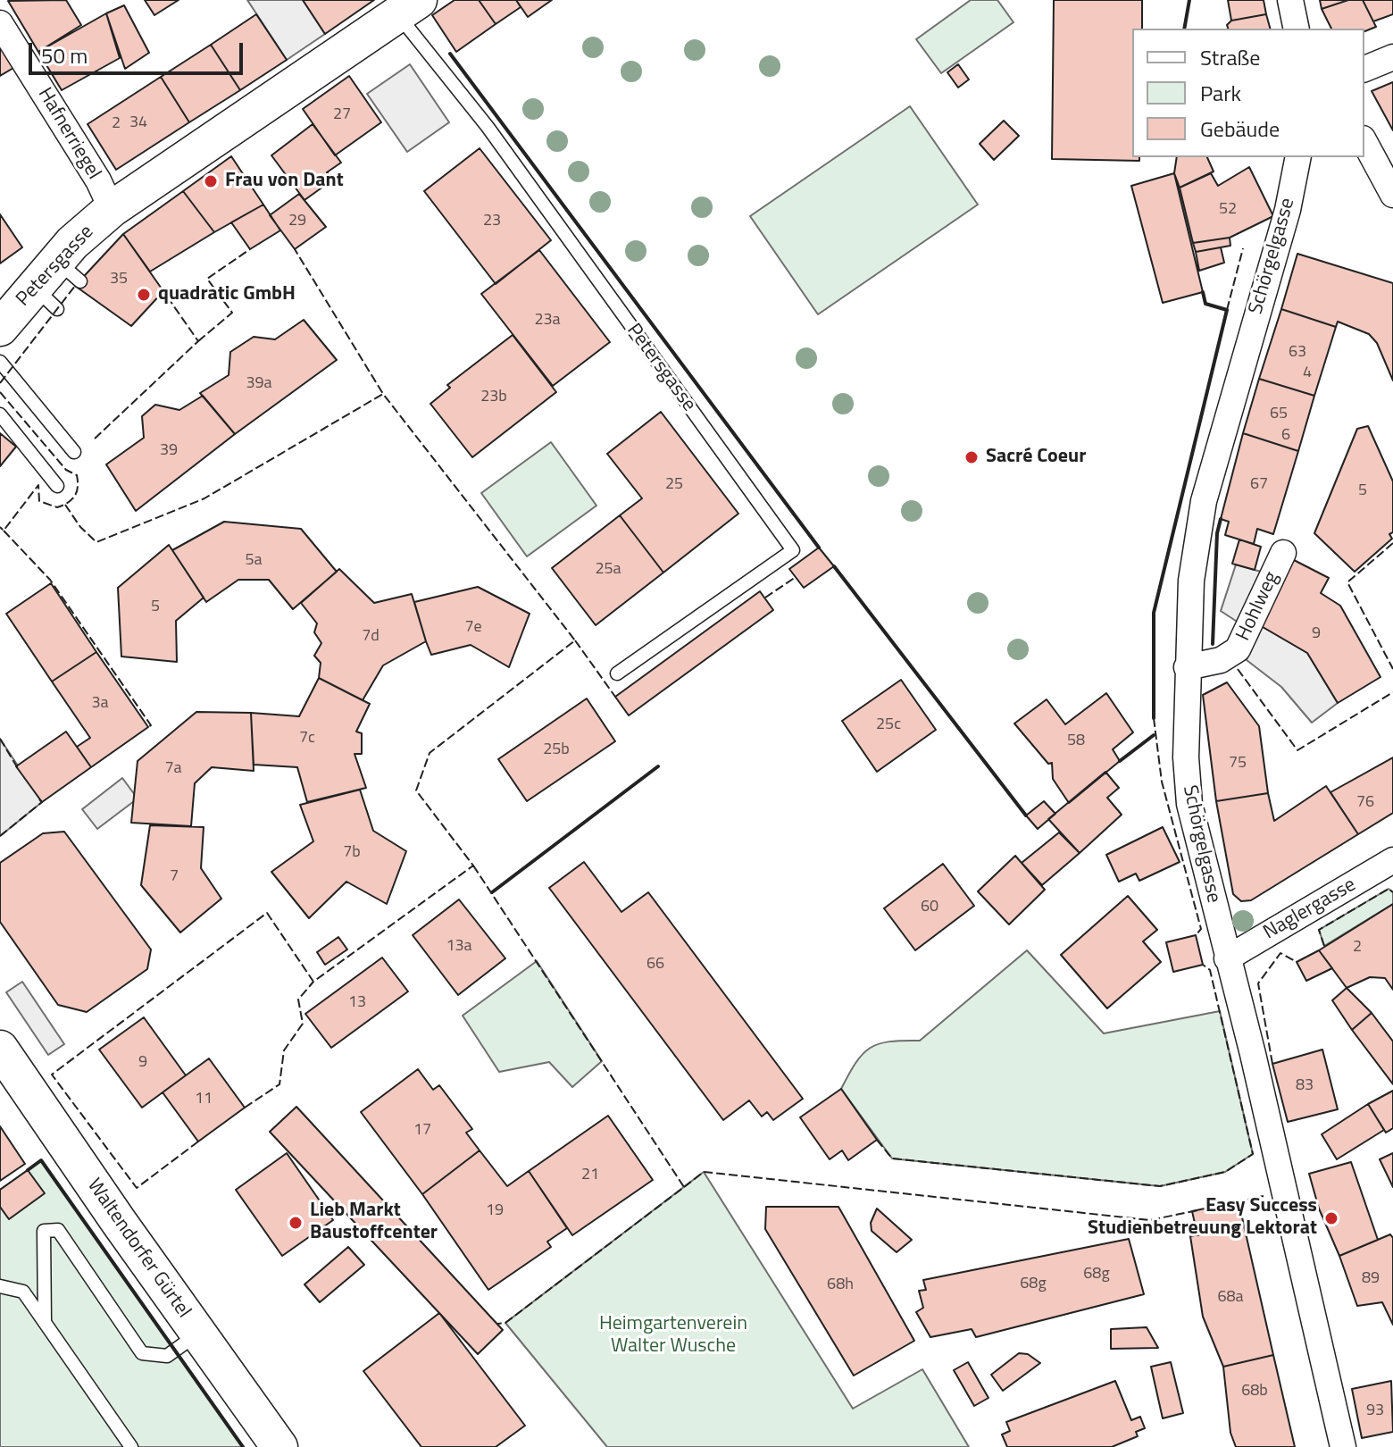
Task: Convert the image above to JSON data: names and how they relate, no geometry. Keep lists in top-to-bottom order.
{
  "streets": {
    "main road": ["Petersgasse", "Waltendorfer Gürtel"],
    "street": [
      "Hafnerriegel",
      "Schörgelgasse",
      "Hohlweg",
      "Naglergasse"
    ]
  },
  "crossings": [
    ["Hafnerriegel", "Petersgasse"],
    ["Schörgelgasse", "Hohlweg"],
    ["Schörgelgasse", "Naglergasse"]
  ],
  "parks": ["Heimgartenverein Walter Wusche"],
  "places": [
    "Frau von Dant",
    "quadratic GmbH",
    "Sacré Coeur",
    "Easy Success Studienbetreuung Lektorat",
    "Lieb Markt Baustoffcenter"
  ],
  "house_numbers": [
    "27",
    "34",
    "2",
    "52",
    "29",
    "23",
    "35",
    "23a",
    "63",
    "4",
    "39a",
    "23b",
    "65",
    "6",
    "39",
    "25",
    "67",
    "5",
    "5a",
    "25a",
    "5",
    "7e",
    "9",
    "7d",
    "3a",
    "25c",
    "7c",
    "58",
    "25b",
    "75",
    "7a",
    "76",
    "7b",
    "7",
    "60",
    "13a",
    "2",
    "66",
    "13",
    "9",
    "83",
    "11",
    "17",
    "21",
    "19",
    "68g",
    "89",
    "68g",
    "68h",
    "68a",
    "68b",
    "93"
  ],
  "legend": ["Straße", "Park", "Gebäude"],
  "scale_bar": "50 m"
}
